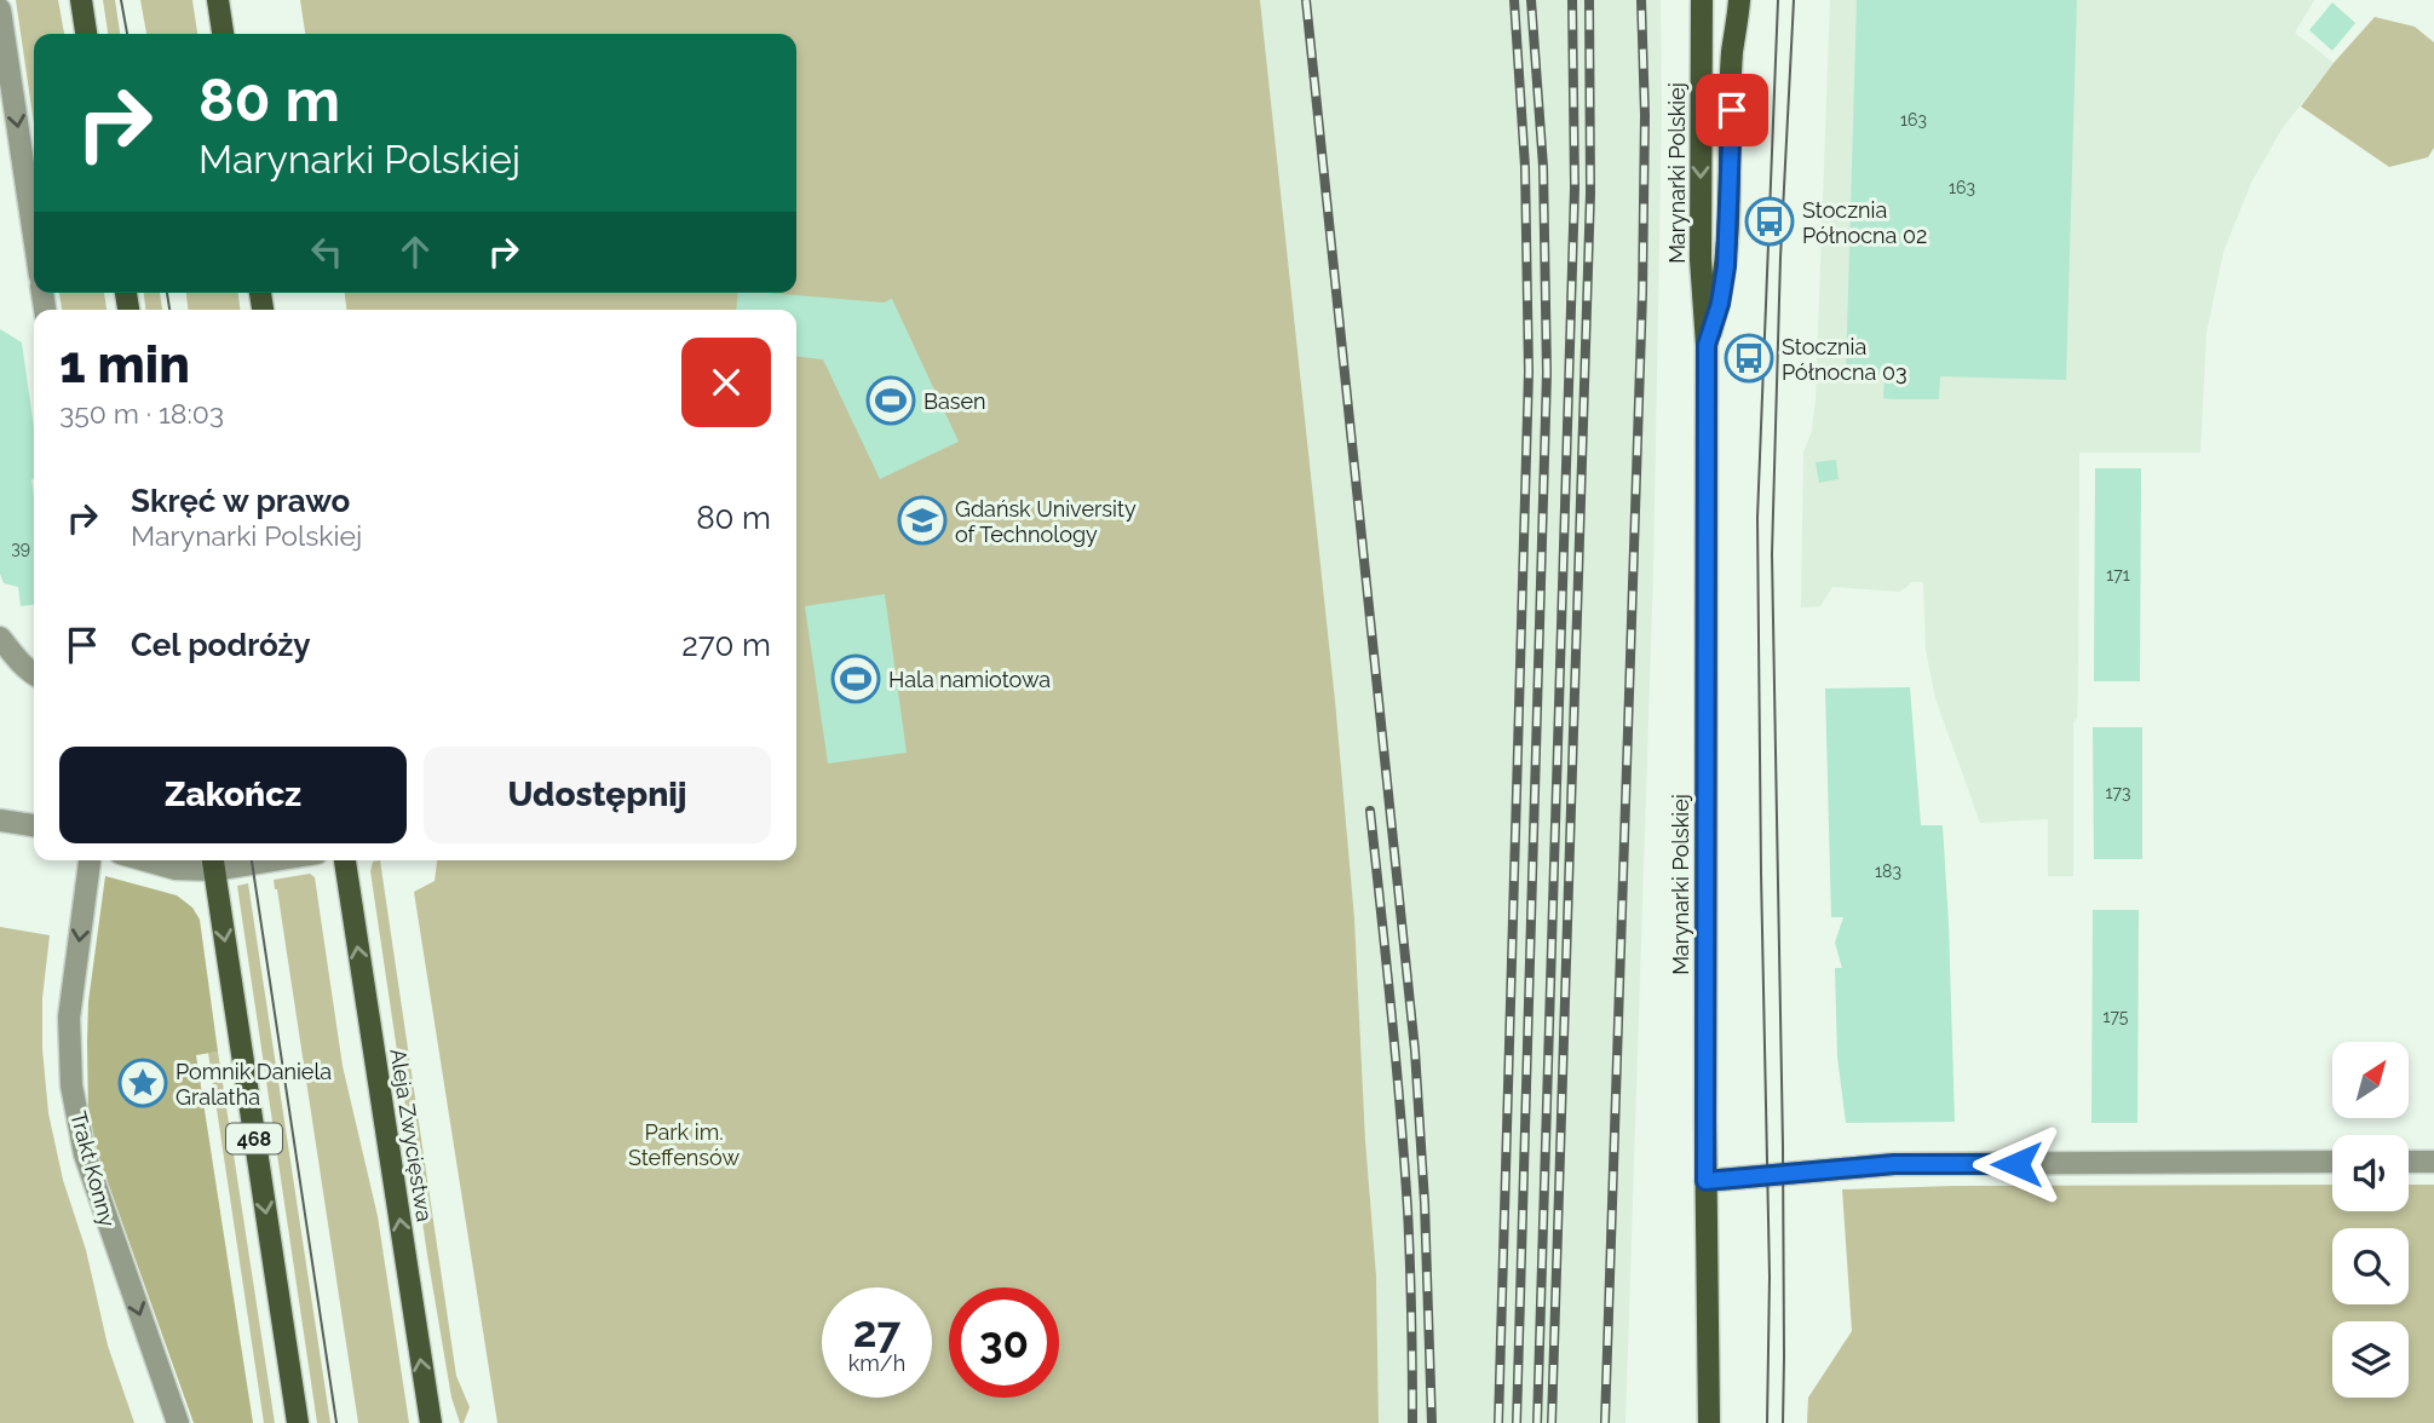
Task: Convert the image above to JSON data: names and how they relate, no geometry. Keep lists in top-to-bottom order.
{
  "streets": {
    "main road": ["Marynarki Polskiej", "Aleja Zwycięstwa", "468"],
    "street": ["Trakt Konny"]
  },
  "one_way": ["Trakt Konny"],
  "parks": ["Park im. Steffensów"],
  "places": {
    "bus stop": ["Stocznia Północna 02", "Stocznia Północna 03"],
    "sports": ["Basen", "Hala namiotowa"],
    "school or university": ["Gdańsk University of Technology"],
    "place": ["Pomnik Daniela Gralatha"]
  },
  "house_numbers": [
    "163",
    "163",
    "39",
    "171",
    "173",
    "183",
    "175"
  ],
  "north": "top right",
  "page": {
    "turn": ["80 m", "Marynarki Polskiej"],
    "heading": ["1 min", "350 m · 18:03"],
    "list": [
      {
        "name": "Skręć w prawo",
        "note": "Marynarki Polskiej",
        "value": "80 m"
      },
      {
        "name": "Cel podróży",
        "value": "270 m"
      }
    ],
    "buttons": ["Zakończ", "Udostępnij"],
    "speed": "27 km/h",
    "limit": "30"
  }
}
